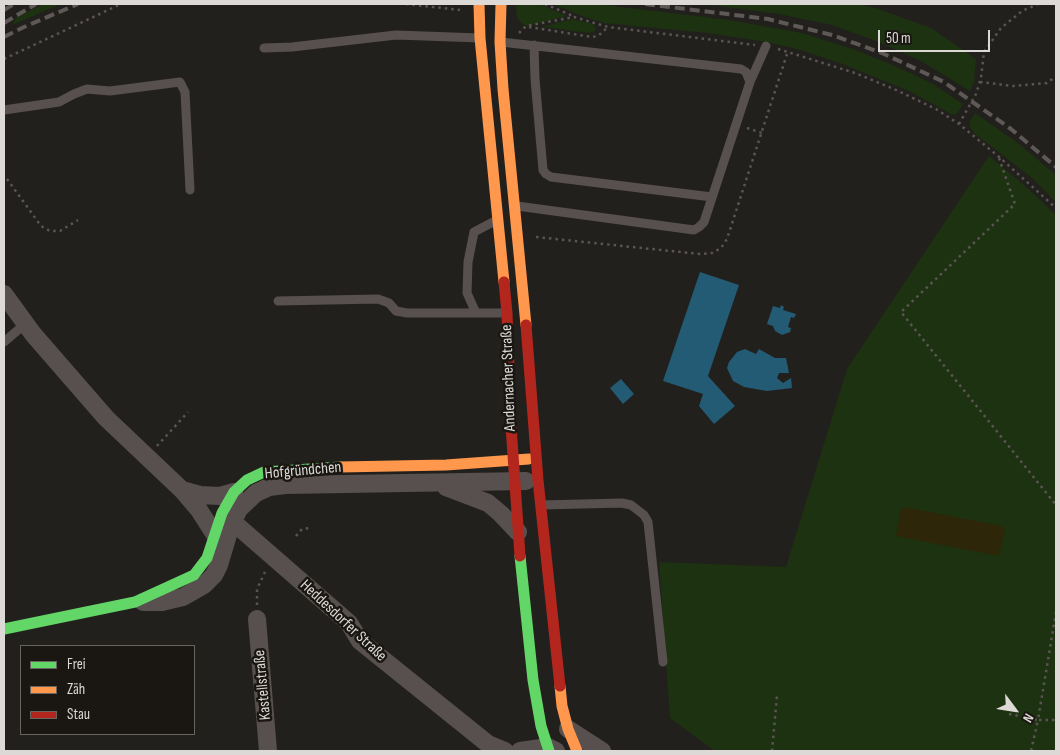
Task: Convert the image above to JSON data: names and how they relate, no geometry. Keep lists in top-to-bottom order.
{
  "streets": {
    "street": [
      "Andernacher Straße",
      "Hofgründchen",
      "Heddesdorfer Straße",
      "Kastellstraße"
    ]
  },
  "crossings": [
    ["Andernacher Straße", "Hofgründchen"],
    ["Hofgründchen", "Heddesdorfer Straße"]
  ],
  "legend": ["Frei", "Zäh", "Stau"],
  "scale_bar": "50 m",
  "north": "bottom right"
}
